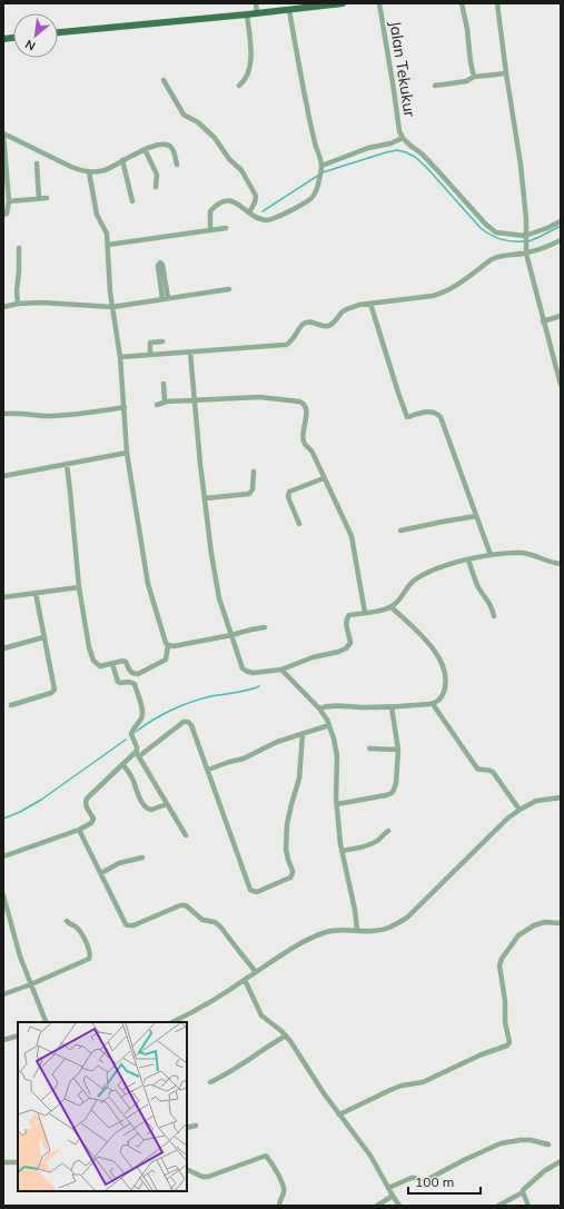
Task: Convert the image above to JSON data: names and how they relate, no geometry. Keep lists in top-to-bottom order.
{
  "streets": {
    "street": ["Jalan Tekukur"]
  },
  "scale_bar": "100 m",
  "north": "bottom left"
}
